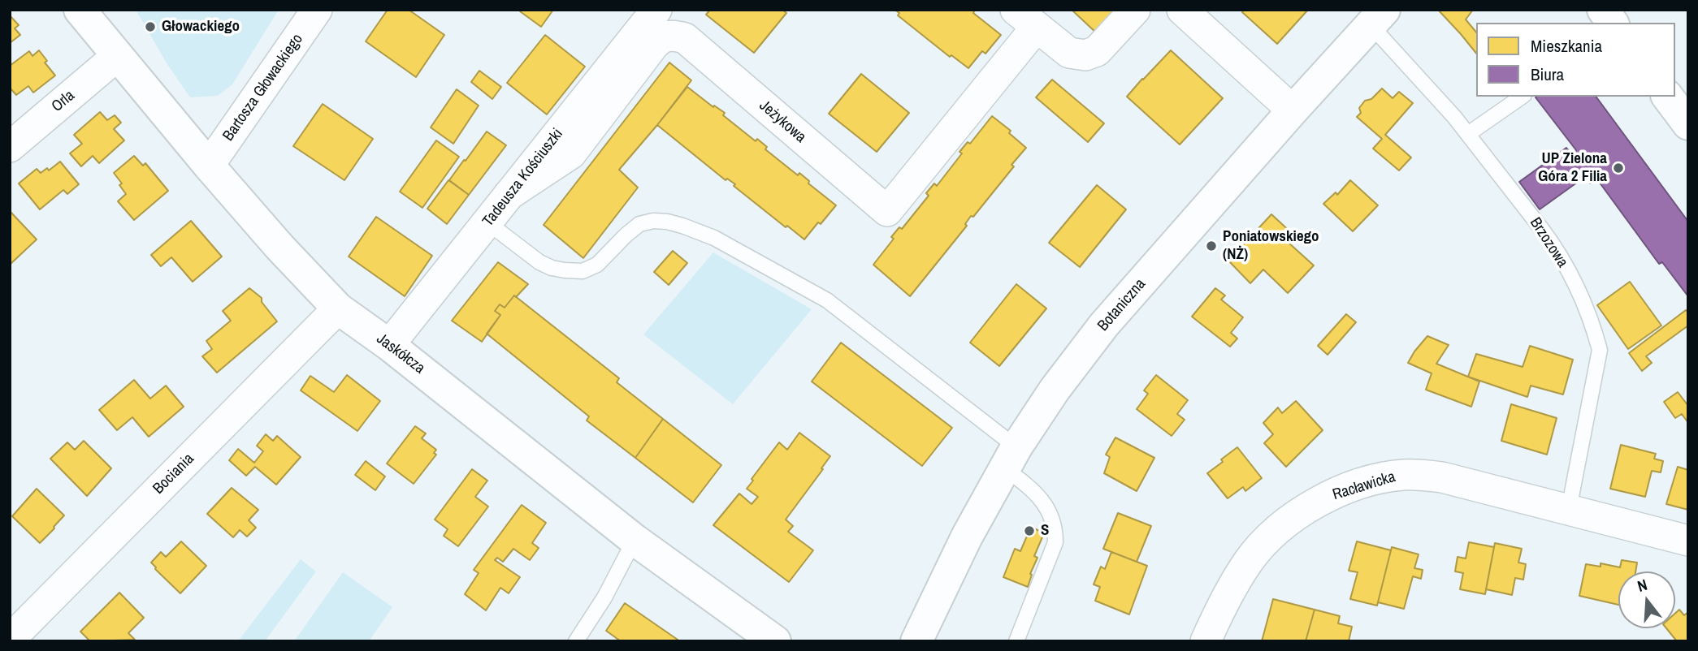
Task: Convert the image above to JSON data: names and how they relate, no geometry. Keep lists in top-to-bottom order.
{
  "streets": {
    "street": [
      "Bartosza Głowackiego",
      "Orla",
      "Jeżykowa",
      "Tadeusza Kościuszki",
      "Botaniczna",
      "Jaskółcza",
      "Bociania",
      "Racławicka"
    ],
    "lane": ["Brzozowa"]
  },
  "crossings": [
    ["Bartosza Głowackiego", "Jaskółcza"],
    ["Orla", "Jaskółcza"],
    ["Jeżykowa", "Tadeusza Kościuszki"],
    ["Tadeusza Kościuszki", "Jaskółcza"],
    ["Brzozowa", "Botaniczna"],
    ["Brzozowa", "Racławicka"],
    ["Jaskółcza", "Bociania"]
  ],
  "places": [
    "Głowackiego",
    "UP Zielona Góra 2 Filia",
    "Poniatowskiego (NŻ)",
    "S"
  ],
  "legend": ["Mieszkania", "Biura"],
  "north": "top"
}
